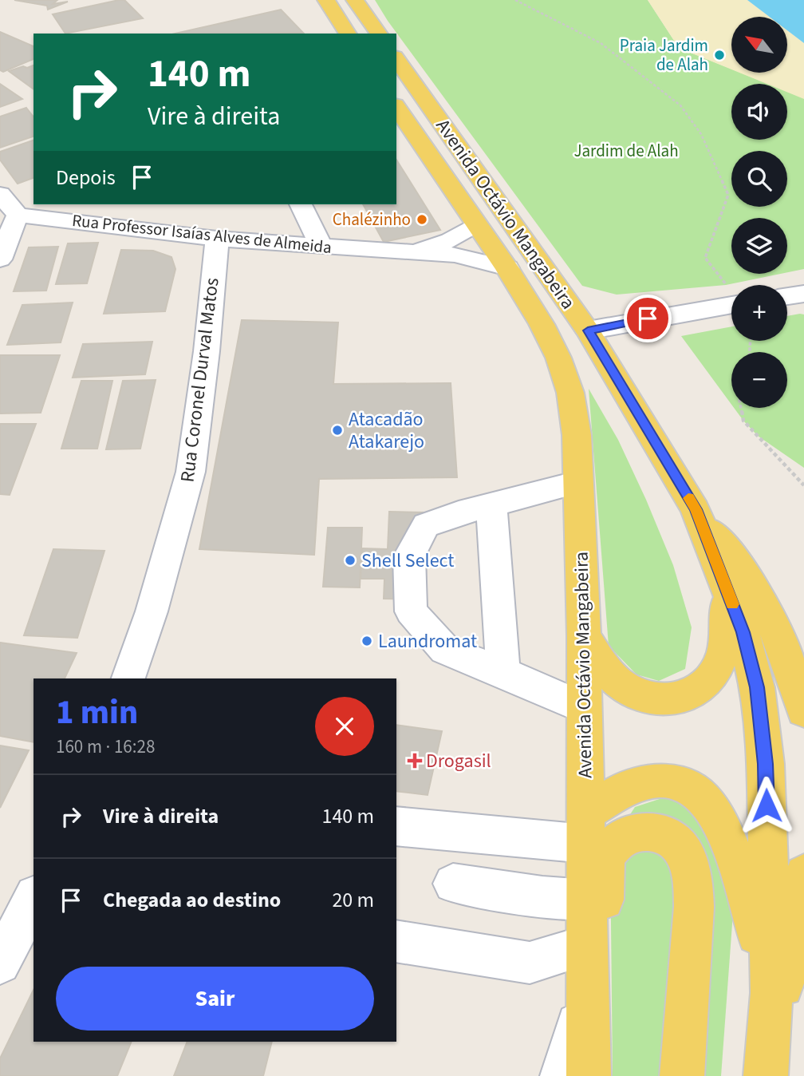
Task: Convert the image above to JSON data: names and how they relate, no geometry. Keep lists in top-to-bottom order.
{
  "streets": {
    "main road": ["Avenida Octávio Mangabeira"],
    "street": ["Rua Professor Isaías Alves de Almeida", "Rua Coronel Durval Matos"]
  },
  "crossings": [
    ["Avenida Octávio Mangabeira", "Rua Professor Isaías Alves de Almeida"],
    ["Rua Professor Isaías Alves de Almeida", "Rua Coronel Durval Matos"]
  ],
  "parks": ["Jardim de Alah"],
  "places": {
    "other": [
      "Praia Jardim de Alah",
      "Chalézinho",
      "Atacadão Atakarejo",
      "Shell Select",
      "Laundromat"
    ],
    "health": ["Drogasil"]
  },
  "north": "top left",
  "page": {
    "map_buttons": ["+", "−"],
    "turn": ["140 m", "Vire à direita"],
    "then": "Depois",
    "heading": ["1 min", "160 m · 16:28"],
    "list": [
      {
        "name": "Vire à direita",
        "value": "140 m"
      },
      {
        "name": "Chegada ao destino",
        "value": "20 m"
      }
    ],
    "buttons": "Sair"
  }
}
